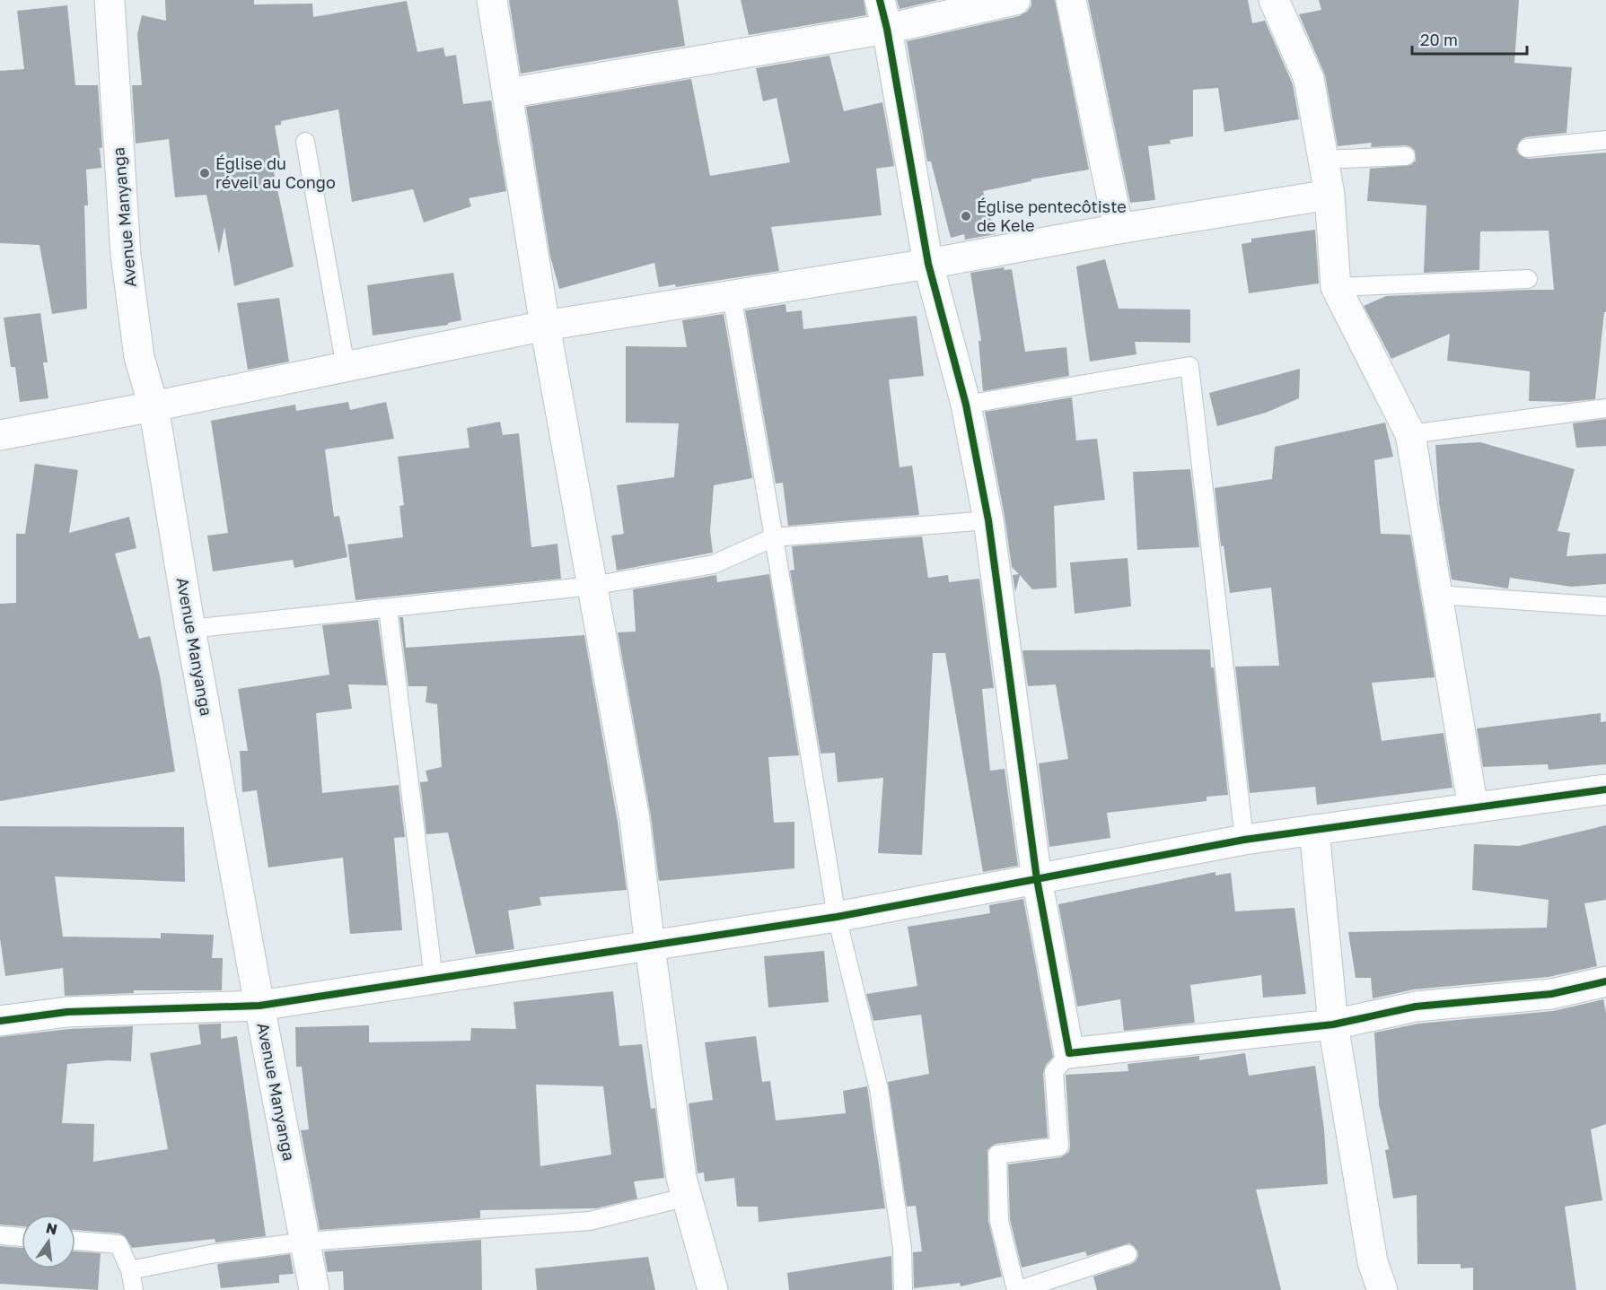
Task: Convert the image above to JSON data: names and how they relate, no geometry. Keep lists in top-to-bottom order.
{
  "streets": {
    "street": ["Avenue Manyanga"]
  },
  "places": ["Église du réveil au Congo", "Église pentecôtiste de Kele"],
  "scale_bar": "20 m",
  "north": "top"
}
